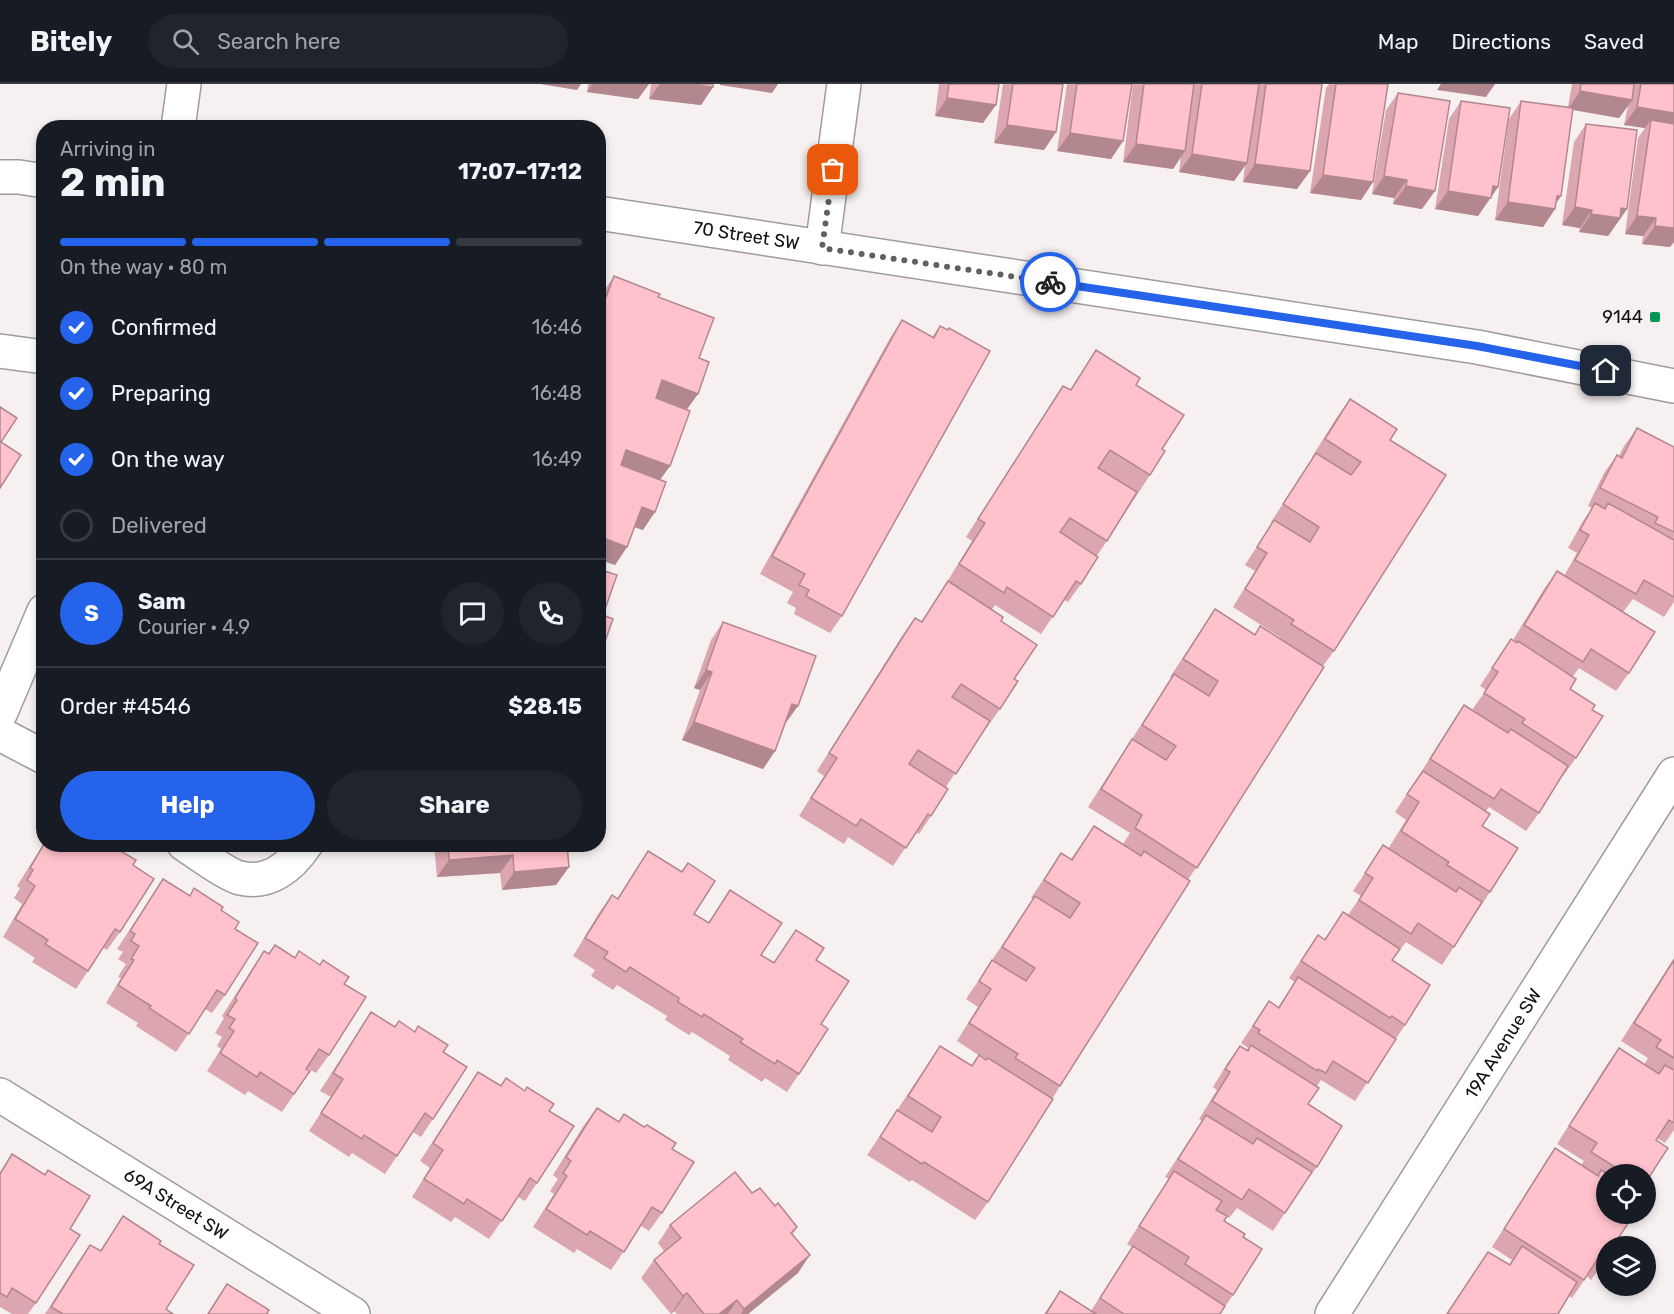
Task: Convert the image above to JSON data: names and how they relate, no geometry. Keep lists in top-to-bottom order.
{
  "streets": {
    "street": ["70 Street SW", "19A Avenue SW", "69A Street SW"]
  },
  "places": {
    "transit": ["9144"]
  },
  "page": {
    "header": "Bitely",
    "search": "Search here",
    "nav": ["Map", "Directions", "Saved"],
    "heading": ["2 min", "Arriving in", "17:07–17:12"],
    "panel": [
      "Sam",
      "Courier · 4.9",
      "Order #4546",
      "$28.15"
    ],
    "bar": "On the way · 80 m",
    "list": [
      ["Confirmed", "16:46"],
      ["Preparing", "16:48"],
      ["On the way", "16:49"],
      "Delivered"
    ],
    "round": "S",
    "buttons": ["Help", "Share"]
  }
}
